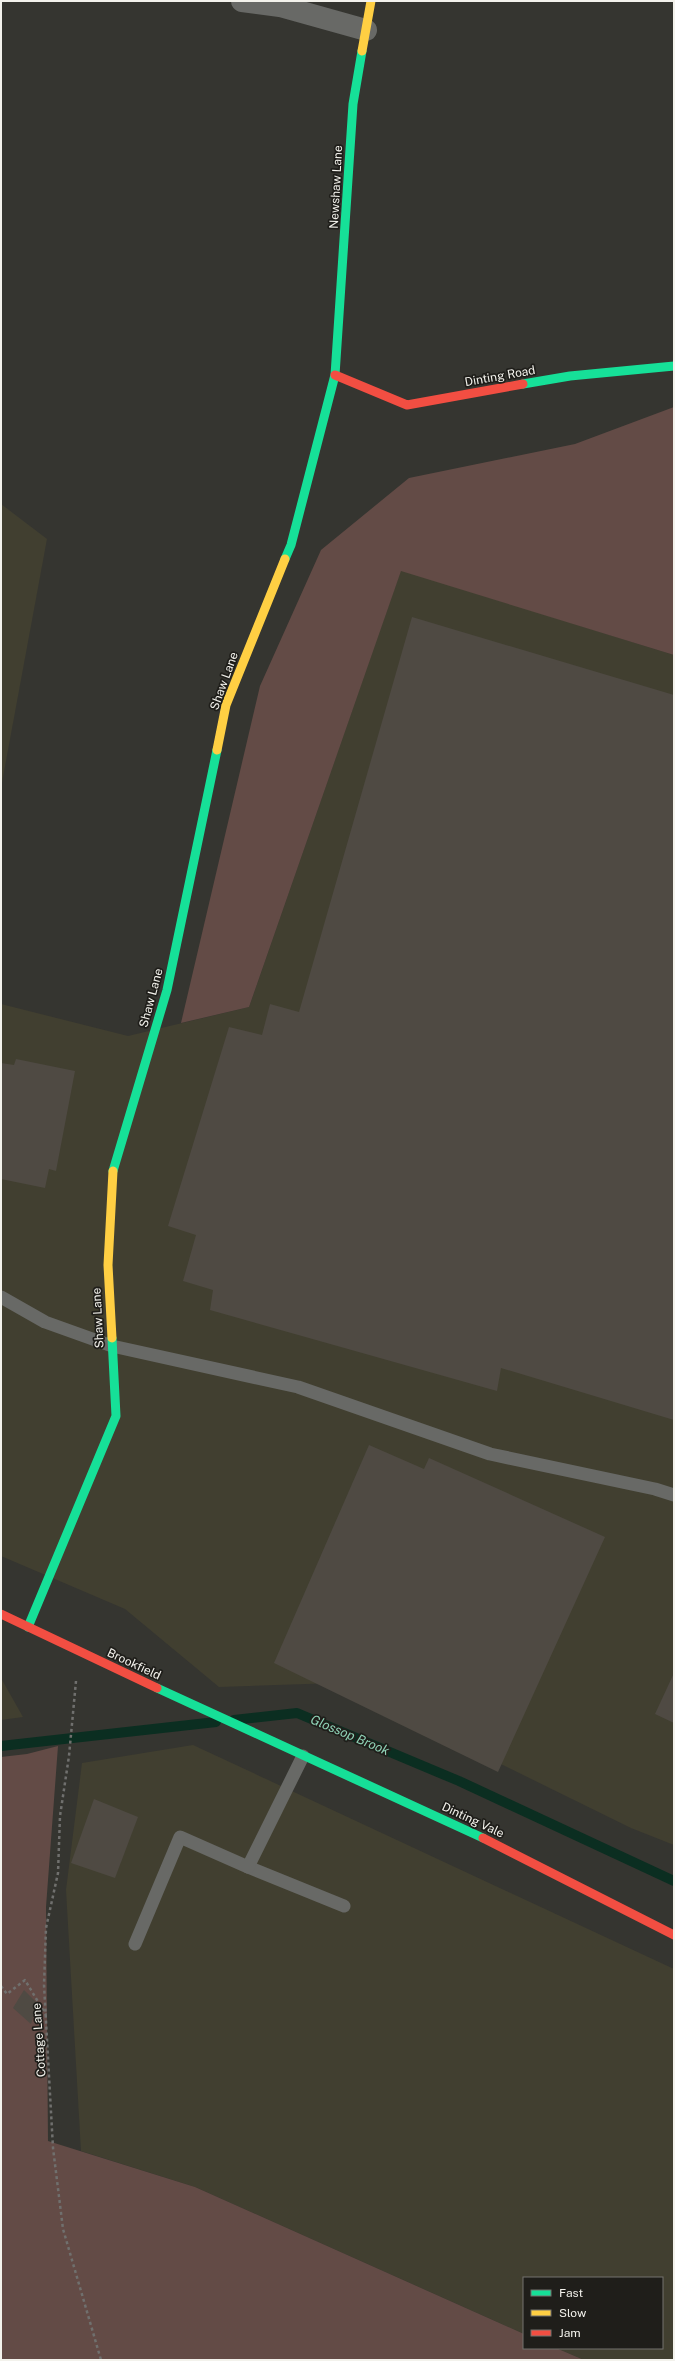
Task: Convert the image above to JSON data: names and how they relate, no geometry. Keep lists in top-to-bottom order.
{
  "streets": {
    "street": [
      "Newshaw Lane",
      "Dinting Road",
      "Shaw Lane",
      "Brookfield",
      "Dinting Vale"
    ],
    "path": ["Cottage Lane"]
  },
  "crossings": [
    ["Newshaw Lane", "Dinting Road"],
    ["Newshaw Lane", "Shaw Lane"],
    ["Dinting Road", "Shaw Lane"],
    ["Shaw Lane", "Brookfield"],
    ["Brookfield", "Dinting Vale"]
  ],
  "water": ["Glossop Brook"],
  "legend": ["Fast", "Slow", "Jam"]
}
